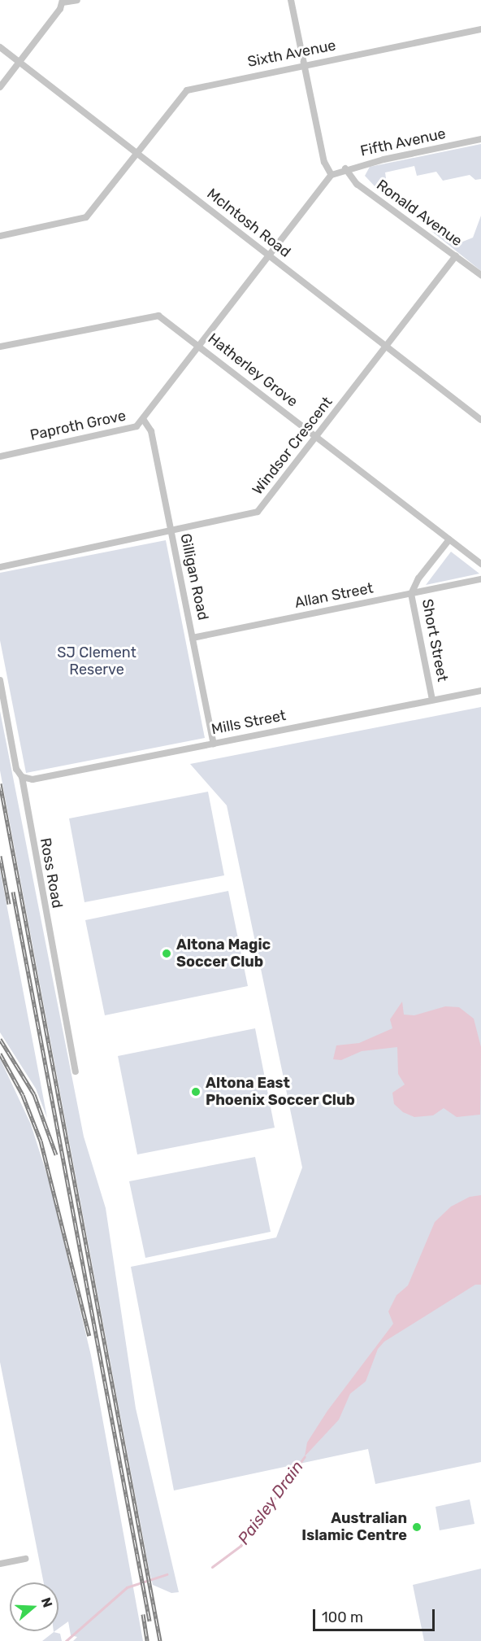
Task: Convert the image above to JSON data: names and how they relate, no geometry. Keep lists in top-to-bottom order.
{
  "streets": {
    "street": [
      "Sixth Avenue",
      "Fifth Avenue",
      "Ronald Avenue",
      "McIntosh Road",
      "Hatherley Grove",
      "Paproth Grove",
      "Windsor Crescent",
      "Gilligan Road",
      "Allan Street",
      "Short Street",
      "Mills Street",
      "Ross Road"
    ]
  },
  "crossings": [
    ["Sixth Avenue", "McIntosh Road"],
    ["Fifth Avenue", "Ronald Avenue"],
    ["Fifth Avenue", "Paproth Grove"],
    ["Ronald Avenue", "Windsor Crescent"],
    ["McIntosh Road", "Paproth Grove"],
    ["McIntosh Road", "Windsor Crescent"],
    ["Hatherley Grove", "Paproth Grove"],
    ["Hatherley Grove", "Windsor Crescent"],
    ["Hatherley Grove", "Short Street"],
    ["Paproth Grove", "Gilligan Road"],
    ["Windsor Crescent", "Gilligan Road"],
    ["Gilligan Road", "Allan Street"],
    ["Gilligan Road", "Mills Street"],
    ["Allan Street", "Short Street"],
    ["Short Street", "Mills Street"],
    ["Mills Street", "Ross Road"]
  ],
  "water": ["Paisley Drain"],
  "parks": ["SJ Clement Reserve"],
  "places": ["Altona Magic Soccer Club", "Altona East Phoenix Soccer Club", "Australian Islamic Centre"],
  "scale_bar": "100 m",
  "north": "right"
}
